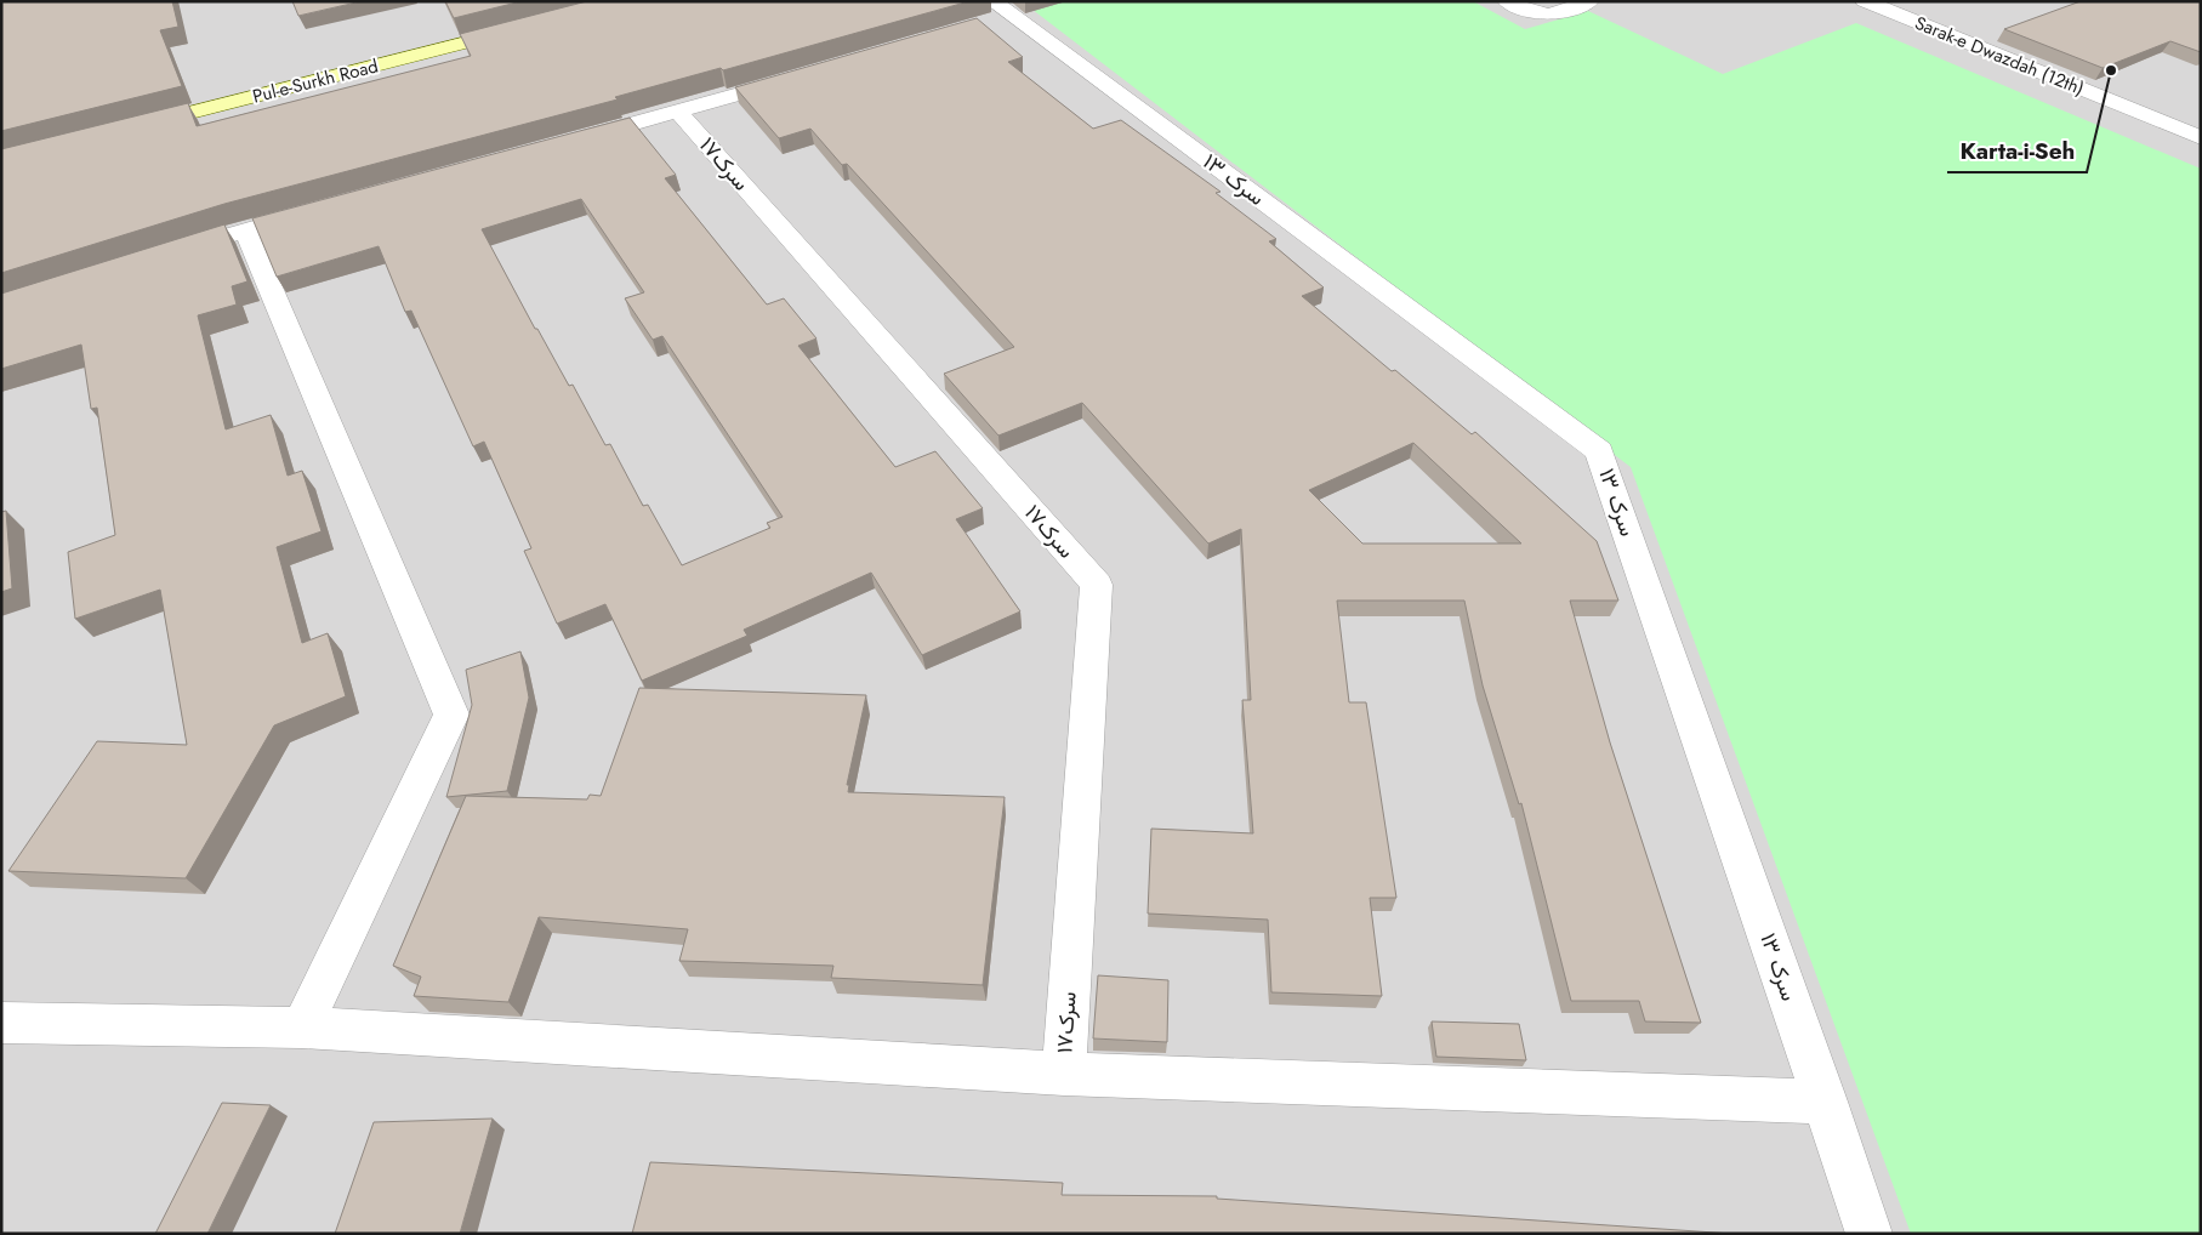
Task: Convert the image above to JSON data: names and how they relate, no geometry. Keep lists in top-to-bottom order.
{
  "streets": {
    "street": [
      "Sarak-e Dwazdah (12th)",
      "Pul-e-Surkh Road",
      "سرک۱۷",
      "سرک ۱۳"
    ]
  },
  "places": ["Karta-i-Seh"]
}
